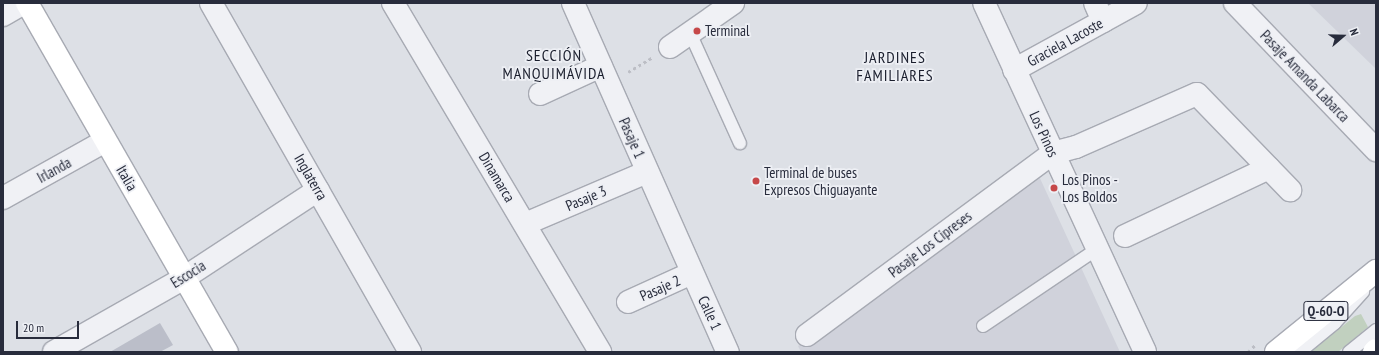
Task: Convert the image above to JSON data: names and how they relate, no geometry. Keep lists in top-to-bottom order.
{
  "streets": {
    "street": [
      "Graciela Lacoste",
      "Pasaje Amanda Labarca",
      "Los Pinos",
      "Pasaje 1",
      "Irlanda",
      "Inglaterra",
      "Dinamarca",
      "Italia",
      "Pasaje 3",
      "Pasaje Los Cipreses",
      "Escocia",
      "Pasaje 2",
      "Q-60-O",
      "Calle 1"
    ]
  },
  "crossings": [
    ["Graciela Lacoste", "Los Pinos"],
    ["Los Pinos", "Pasaje Los Cipreses"],
    ["Pasaje 1", "Pasaje 3"],
    ["Pasaje 1", "Pasaje 2"],
    ["Pasaje 1", "Calle 1"],
    ["Irlanda", "Italia"],
    ["Inglaterra", "Escocia"],
    ["Dinamarca", "Pasaje 3"],
    ["Italia", "Escocia"],
    ["Pasaje 2", "Calle 1"]
  ],
  "districts": ["SECCIÓN MANQUIMÁVIDA", "JARDINES FAMILIARES"],
  "places": ["Terminal", "Terminal de buses Expresos Chiguayante", "Los Pinos - Los Boldos"],
  "scale_bar": "20 m",
  "north": "right"
}
